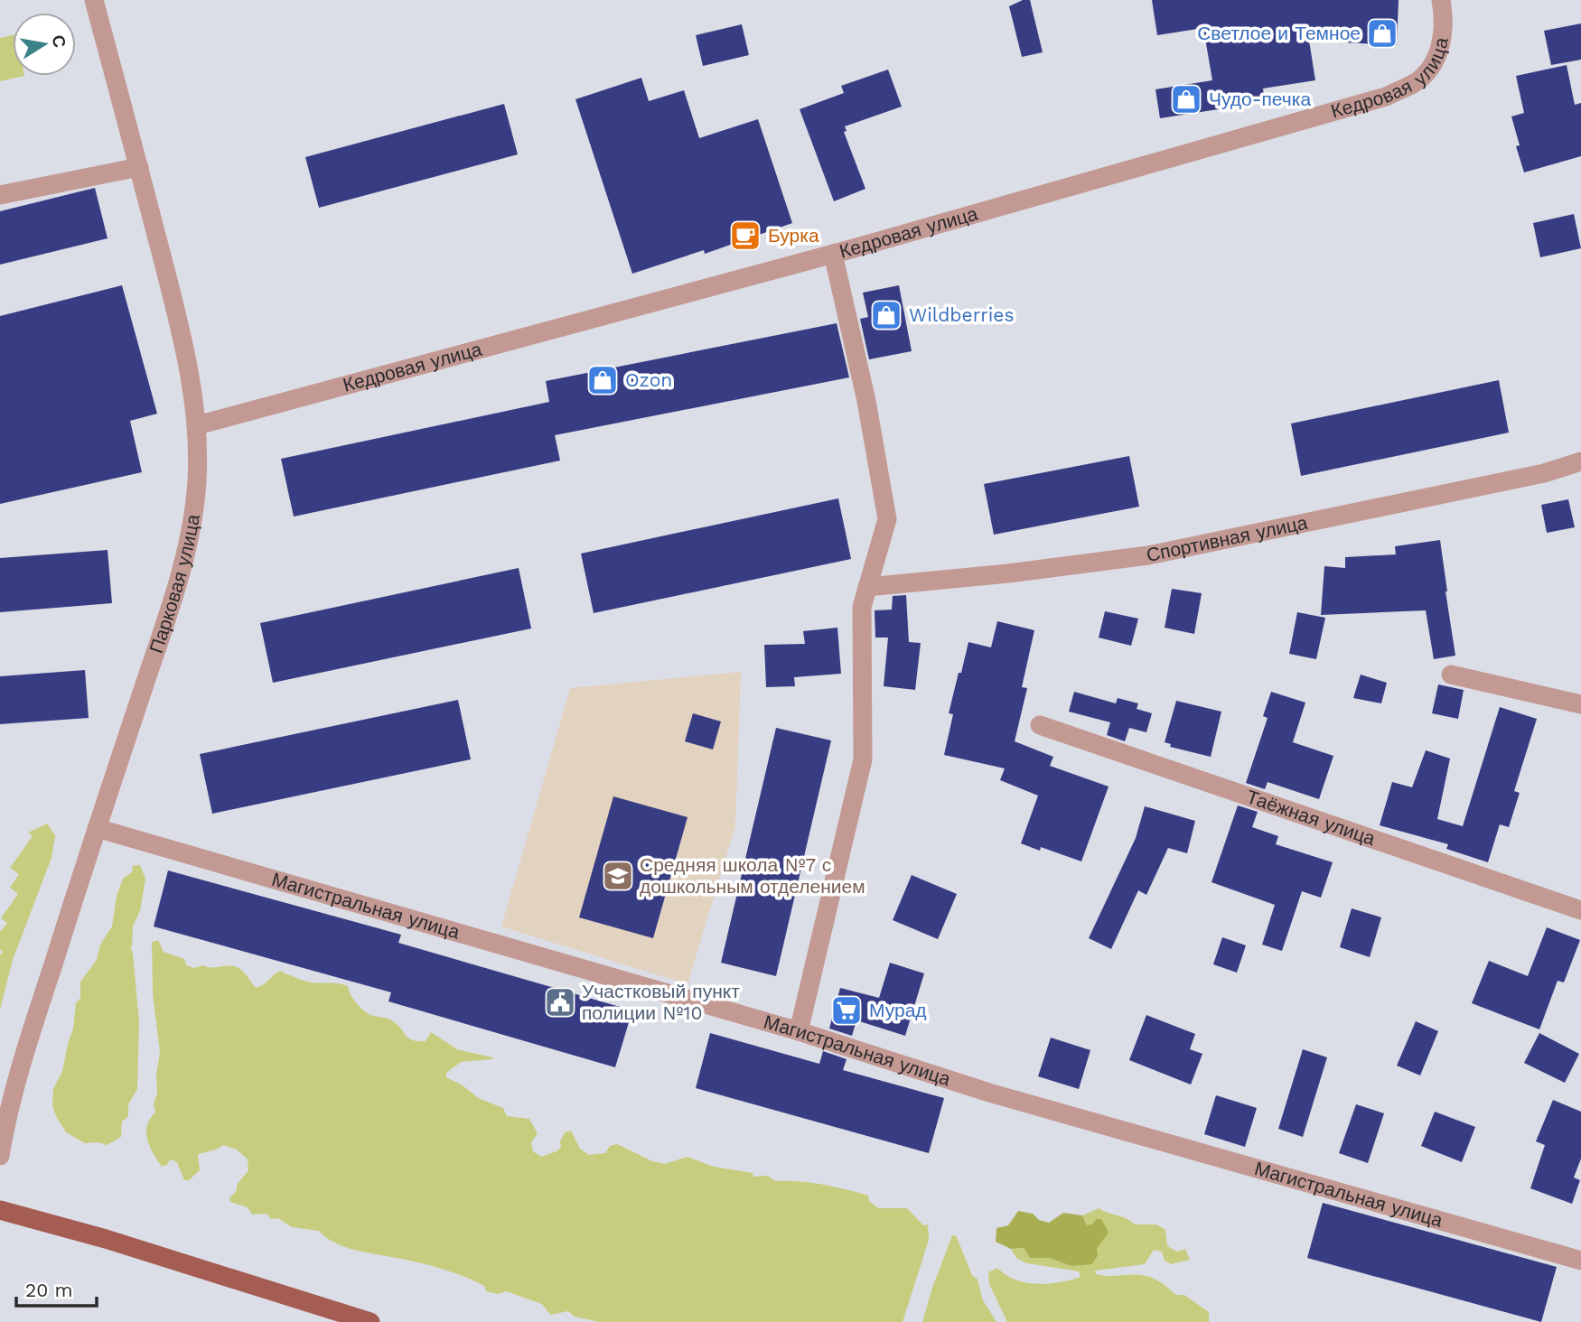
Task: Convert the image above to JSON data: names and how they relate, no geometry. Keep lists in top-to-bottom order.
{
  "streets": {
    "street": [
      "Кедровая улица",
      "Спортивная улица",
      "Парковая улица",
      "Таёжная улица",
      "Магистральная улица"
    ]
  },
  "crossings": [
    ["Кедровая улица", "Парковая улица"],
    ["Парковая улица", "Магистральная улица"]
  ],
  "places": {
    "shop": [
      "Светлое и Темное",
      "Чудо-печка",
      "Wildberries",
      "Ozon"
    ],
    "cafe": ["Бурка"],
    "school or university": ["Средняя школа №7 с дошкольным отделением"],
    "public building": ["Участковый пункт полиции №10"],
    "supermarket": ["Мурад"]
  },
  "scale_bar": "20 m",
  "north": "right"
}
